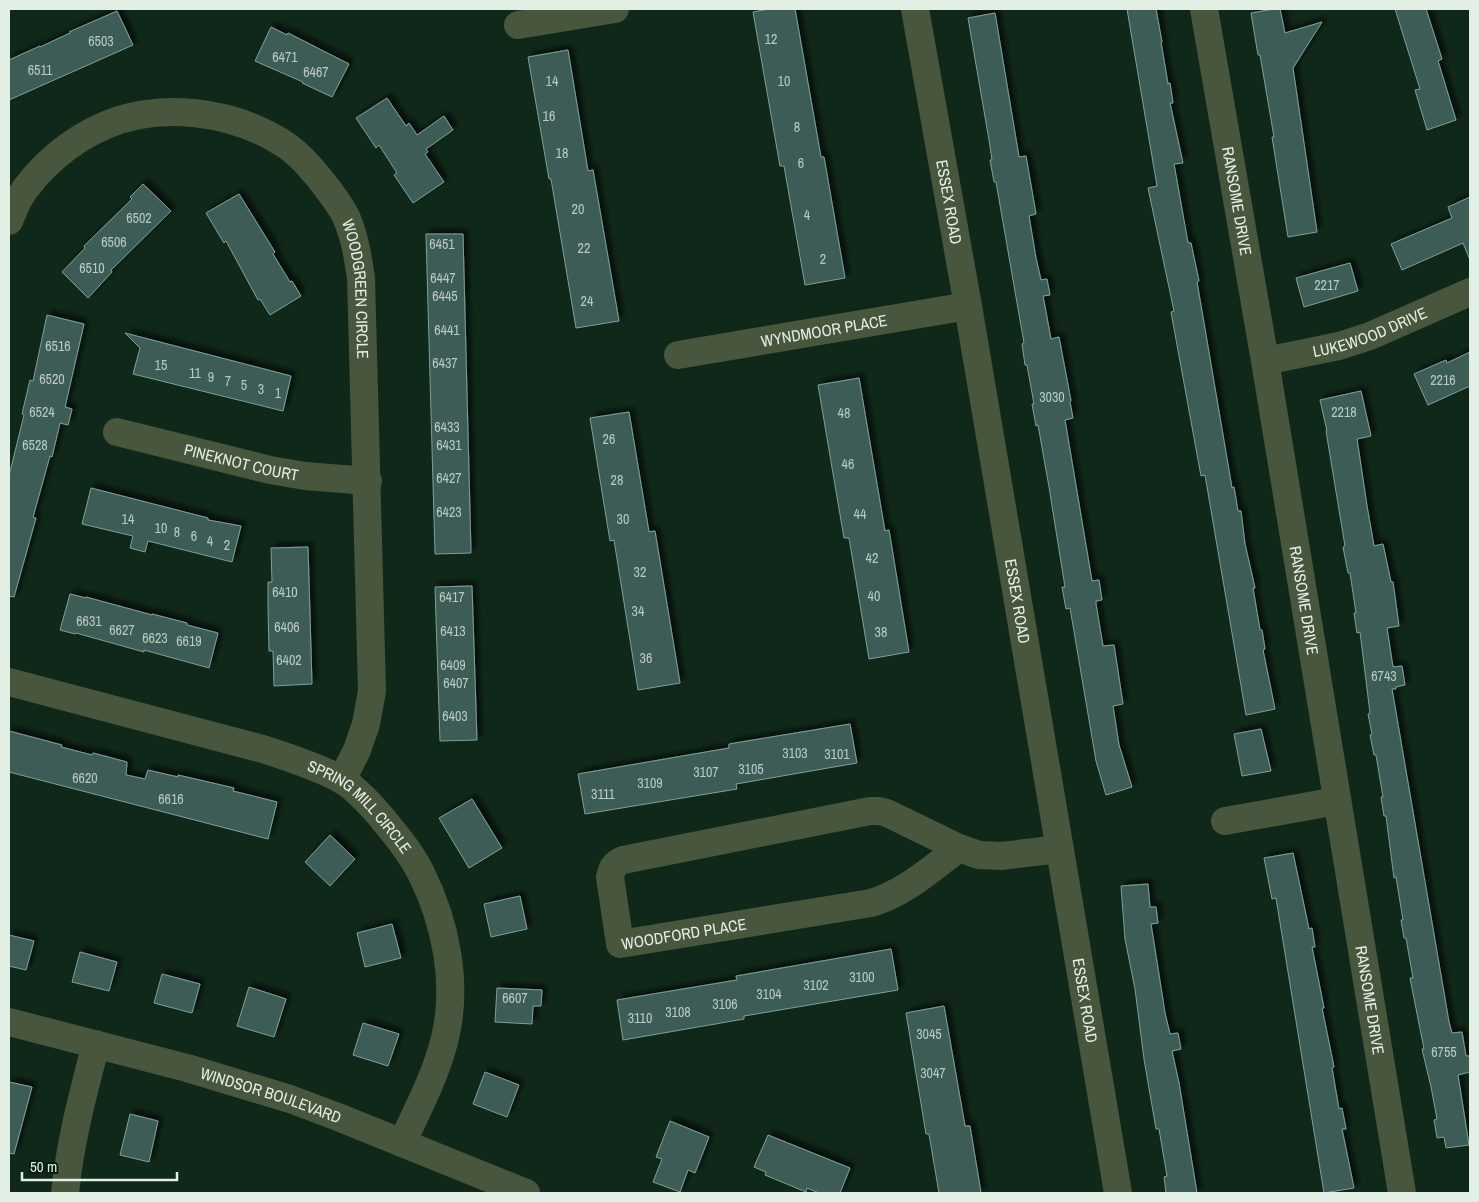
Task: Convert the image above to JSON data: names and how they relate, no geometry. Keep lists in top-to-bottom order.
{
  "streets": {
    "street": [
      "RANSOME DRIVE",
      "ESSEX ROAD",
      "WOODGREEN CIRCLE",
      "WYNDMOOR PLACE",
      "LUKEWOOD DRIVE",
      "PINEKNOT COURT",
      "SPRING MILL CIRCLE",
      "WOODFORD PLACE",
      "WINDSOR BOULEVARD"
    ]
  },
  "crossings": [
    ["RANSOME DRIVE", "LUKEWOOD DRIVE"],
    ["ESSEX ROAD", "WYNDMOOR PLACE"],
    ["ESSEX ROAD", "WOODFORD PLACE"],
    ["WOODGREEN CIRCLE", "PINEKNOT COURT"],
    ["WOODGREEN CIRCLE", "SPRING MILL CIRCLE"],
    ["SPRING MILL CIRCLE", "WINDSOR BOULEVARD"]
  ],
  "house_numbers": [
    "12",
    "6503",
    "6471",
    "6511",
    "6467",
    "14",
    "10",
    "16",
    "8",
    "18",
    "6",
    "20",
    "4",
    "6502",
    "6506",
    "6451",
    "22",
    "2",
    "6510",
    "6447",
    "2217",
    "6445",
    "24",
    "6441",
    "6516",
    "6437",
    "15",
    "11",
    "9",
    "6520",
    "2216",
    "7",
    "5",
    "3",
    "1",
    "3030",
    "6524",
    "2218",
    "48",
    "6433",
    "26",
    "6528",
    "6431",
    "46",
    "6427",
    "28",
    "6423",
    "44",
    "14",
    "30",
    "10",
    "8",
    "6",
    "4",
    "2",
    "42",
    "32",
    "6410",
    "40",
    "6417",
    "34",
    "6631",
    "6406",
    "6627",
    "6413",
    "38",
    "6623",
    "6619",
    "36",
    "6402",
    "6409",
    "6743",
    "6407",
    "6403",
    "3103",
    "3101",
    "3105",
    "3107",
    "6620",
    "3109",
    "3111",
    "6616",
    "3100",
    "3102",
    "3104",
    "6607",
    "3106",
    "3108",
    "3110",
    "3045",
    "6755",
    "3047"
  ],
  "scale_bar": "50 m"
}
